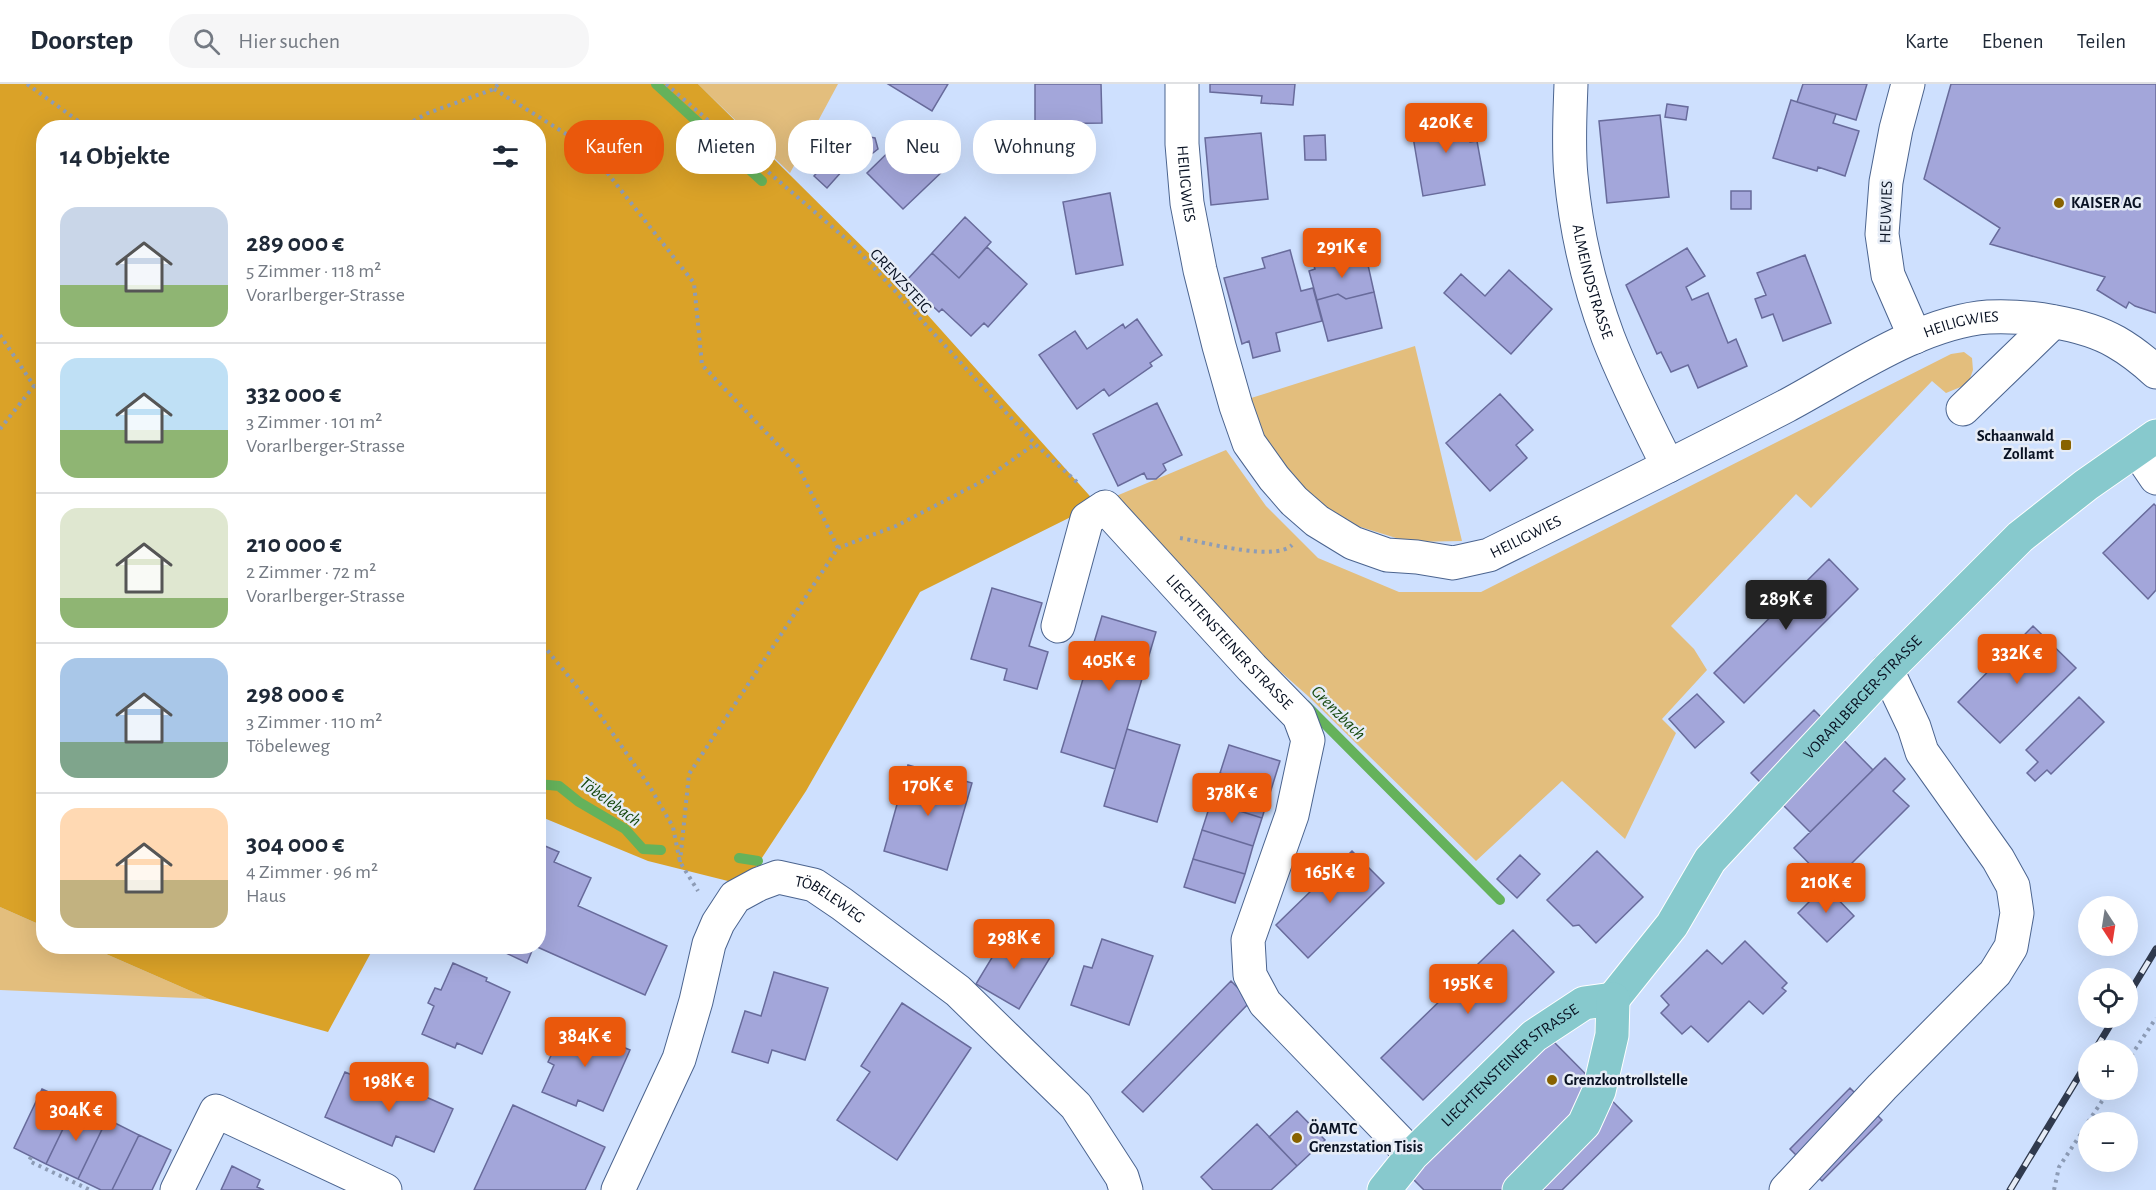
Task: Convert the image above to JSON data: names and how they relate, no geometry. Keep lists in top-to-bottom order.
{
  "streets": {
    "main road": ["LIECHTENSTEINER STRASSE", "VORARLBERGER-STRASSE"],
    "street": [
      "HEILIGWIES",
      "HEUWIES",
      "ALMEINDSTRASSE",
      "TÖBELEWEG"
    ],
    "path": ["GRENZSTEIG"]
  },
  "crossings": [
    ["HEILIGWIES", "HEUWIES"],
    ["HEILIGWIES", "ALMEINDSTRASSE"],
    ["GRENZSTEIG", "LIECHTENSTEINER STRASSE"],
    ["LIECHTENSTEINER STRASSE", "VORARLBERGER-STRASSE"]
  ],
  "water": ["Grenzbach", "Töbelebach"],
  "places": {
    "other": ["KAISER AG", "Grenzkontrollstelle", "ÖAMTC Grenzstation Tisis"],
    "transit": ["Schaanwald Zollamt"]
  },
  "north": "bottom",
  "page": {
    "header": "Doorstep",
    "search": "Hier suchen",
    "nav": ["Karte", "Ebenen", "Teilen"],
    "price": [
      "420K €",
      "291K €",
      "289K €",
      "332K €",
      "405K €",
      "170K €",
      "378K €",
      "165K €",
      "210K €",
      "298K €",
      "195K €",
      "384K €",
      "198K €",
      "304K €"
    ],
    "chip": [
      "Kaufen",
      "Mieten",
      "Filter",
      "Neu",
      "Wohnung"
    ],
    "heading": "14 Objekte",
    "list": [
      {
        "name": "289 000 €",
        "note": "5 Zimmer · 118 m² · Vorarlberger-Strasse"
      },
      {
        "name": "332 000 €",
        "note": "3 Zimmer · 101 m² · Vorarlberger-Strasse"
      },
      {
        "name": "210 000 €",
        "note": "2 Zimmer · 72 m² · Vorarlberger-Strasse"
      },
      {
        "name": "298 000 €",
        "note": "3 Zimmer · 110 m² · Töbeleweg"
      },
      {
        "name": "304 000 €",
        "note": "4 Zimmer · 96 m² · Haus"
      }
    ],
    "map_buttons": ["+", "−"]
  }
}
